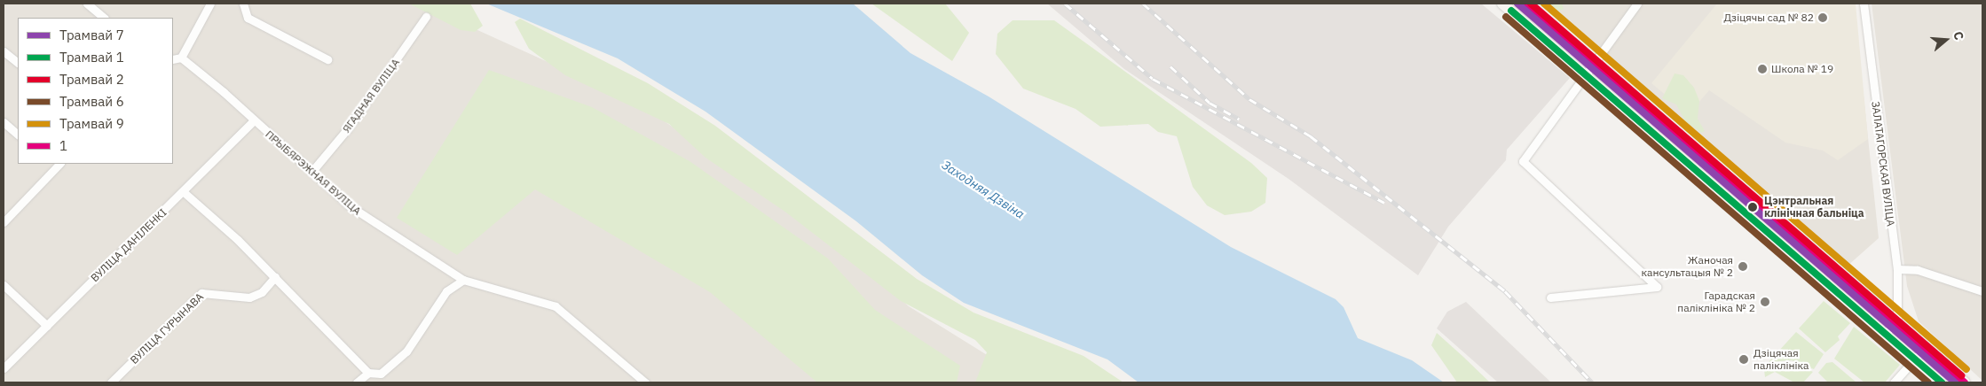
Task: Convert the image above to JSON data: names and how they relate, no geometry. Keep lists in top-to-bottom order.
{
  "streets": {
    "street": [
      "ЯГАДНАЯ ВУЛІЦА",
      "ЗАЛАТАГОРСКАЯ ВУЛІЦА",
      "ПРЫБЯРЭЖНАЯ ВУЛІЦА",
      "ВУЛІЦА ДАНІЛЕНКІ",
      "ВУЛІЦА ГУРЫНАВА"
    ]
  },
  "crossings": [
    ["ЯГАДНАЯ ВУЛІЦА", "ПРЫБЯРЭЖНАЯ ВУЛІЦА"],
    ["ПРЫБЯРЭЖНАЯ ВУЛІЦА", "ВУЛІЦА ДАНІЛЕНКІ"]
  ],
  "water": ["Заходняя Дзвіна"],
  "places": [
    "Дзіцячы сад № 82",
    "Школа № 19",
    "Цэнтральная клінічная бальніца",
    "Жаночая кансультацыя № 2",
    "Гарадская паліклініка № 2",
    "Дзіцячая паліклініка"
  ],
  "lines": [
    "tram line 7",
    "tram line 2",
    "tram line 9",
    "transit line 1",
    "tram line 1",
    "tram line 6"
  ],
  "legend": [
    "Трамвай 7",
    "Трамвай 1",
    "Трамвай 2",
    "Трамвай 6",
    "Трамвай 9",
    "1"
  ],
  "north": "right"
}
